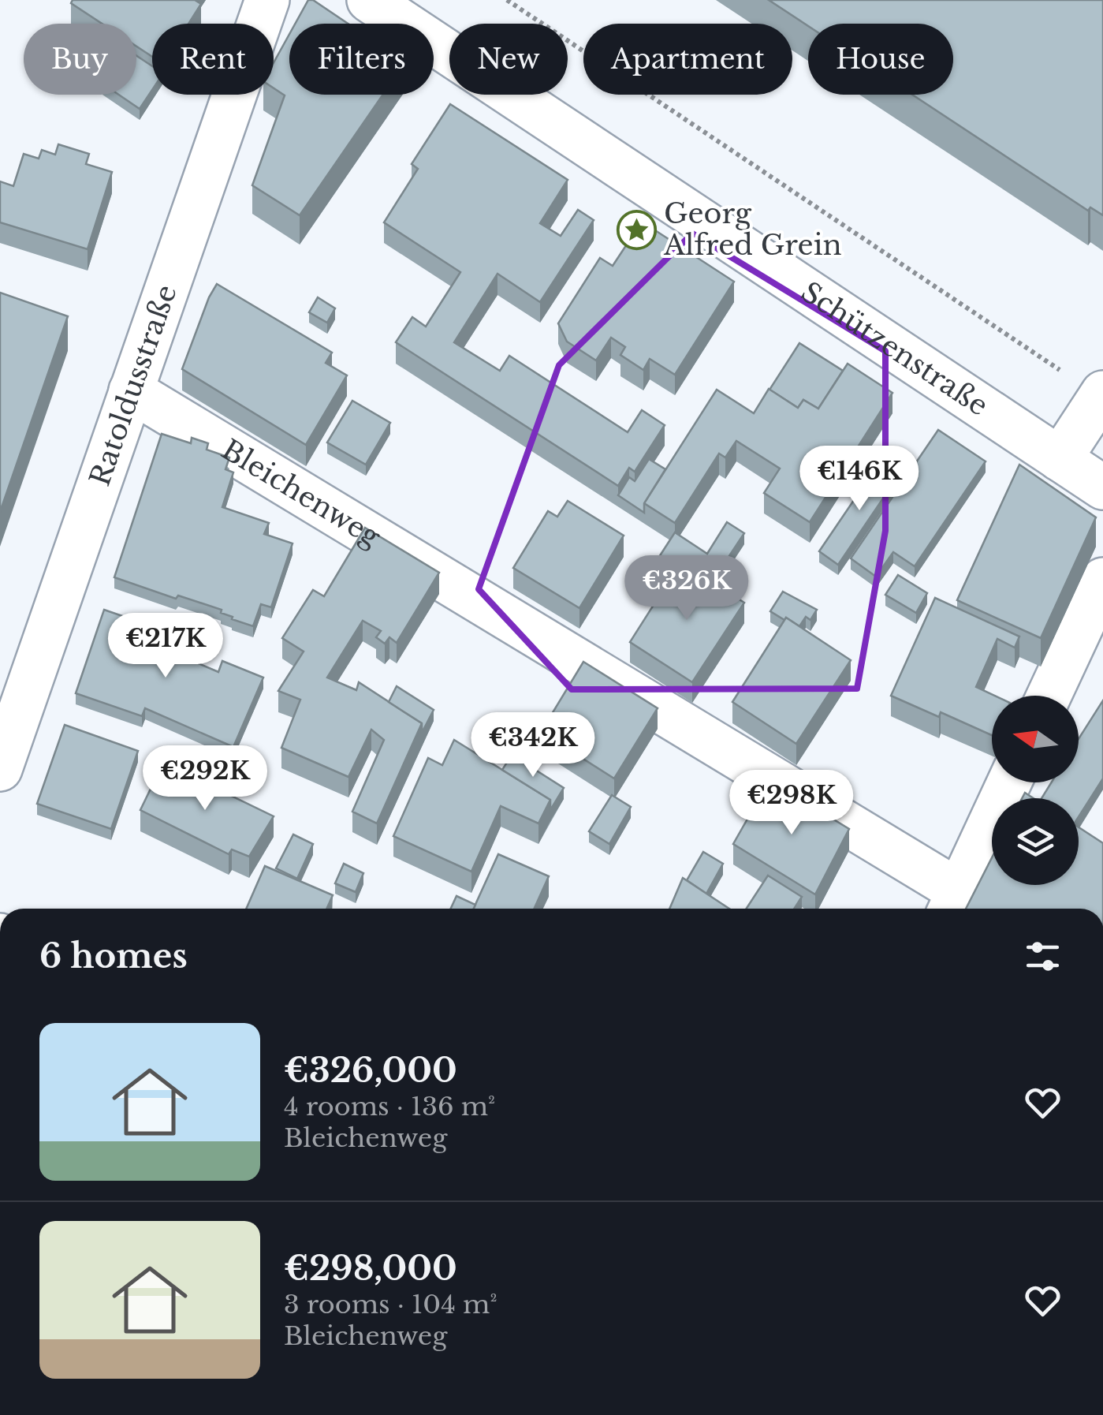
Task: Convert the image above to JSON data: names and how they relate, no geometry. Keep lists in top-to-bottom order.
{
  "streets": {
    "street": ["Schützenstraße", "Ratoldusstraße", "Bleichenweg"]
  },
  "crossings": [
    ["Ratoldusstraße", "Bleichenweg"]
  ],
  "places": {
    "place": ["Georg Alfred Grein"]
  },
  "north": "left",
  "page": {
    "chip": [
      "Buy",
      "Rent",
      "Filters",
      "New",
      "Apartment",
      "House"
    ],
    "price": [
      "€146K",
      "€326K",
      "€217K",
      "€342K",
      "€292K",
      "€298K"
    ],
    "heading": "6 homes",
    "list": [
      {
        "name": "€326,000",
        "note": "4 rooms · 136 m² · Bleichenweg"
      },
      {
        "name": "€298,000",
        "note": "3 rooms · 104 m² · Bleichenweg"
      }
    ]
  }
}
